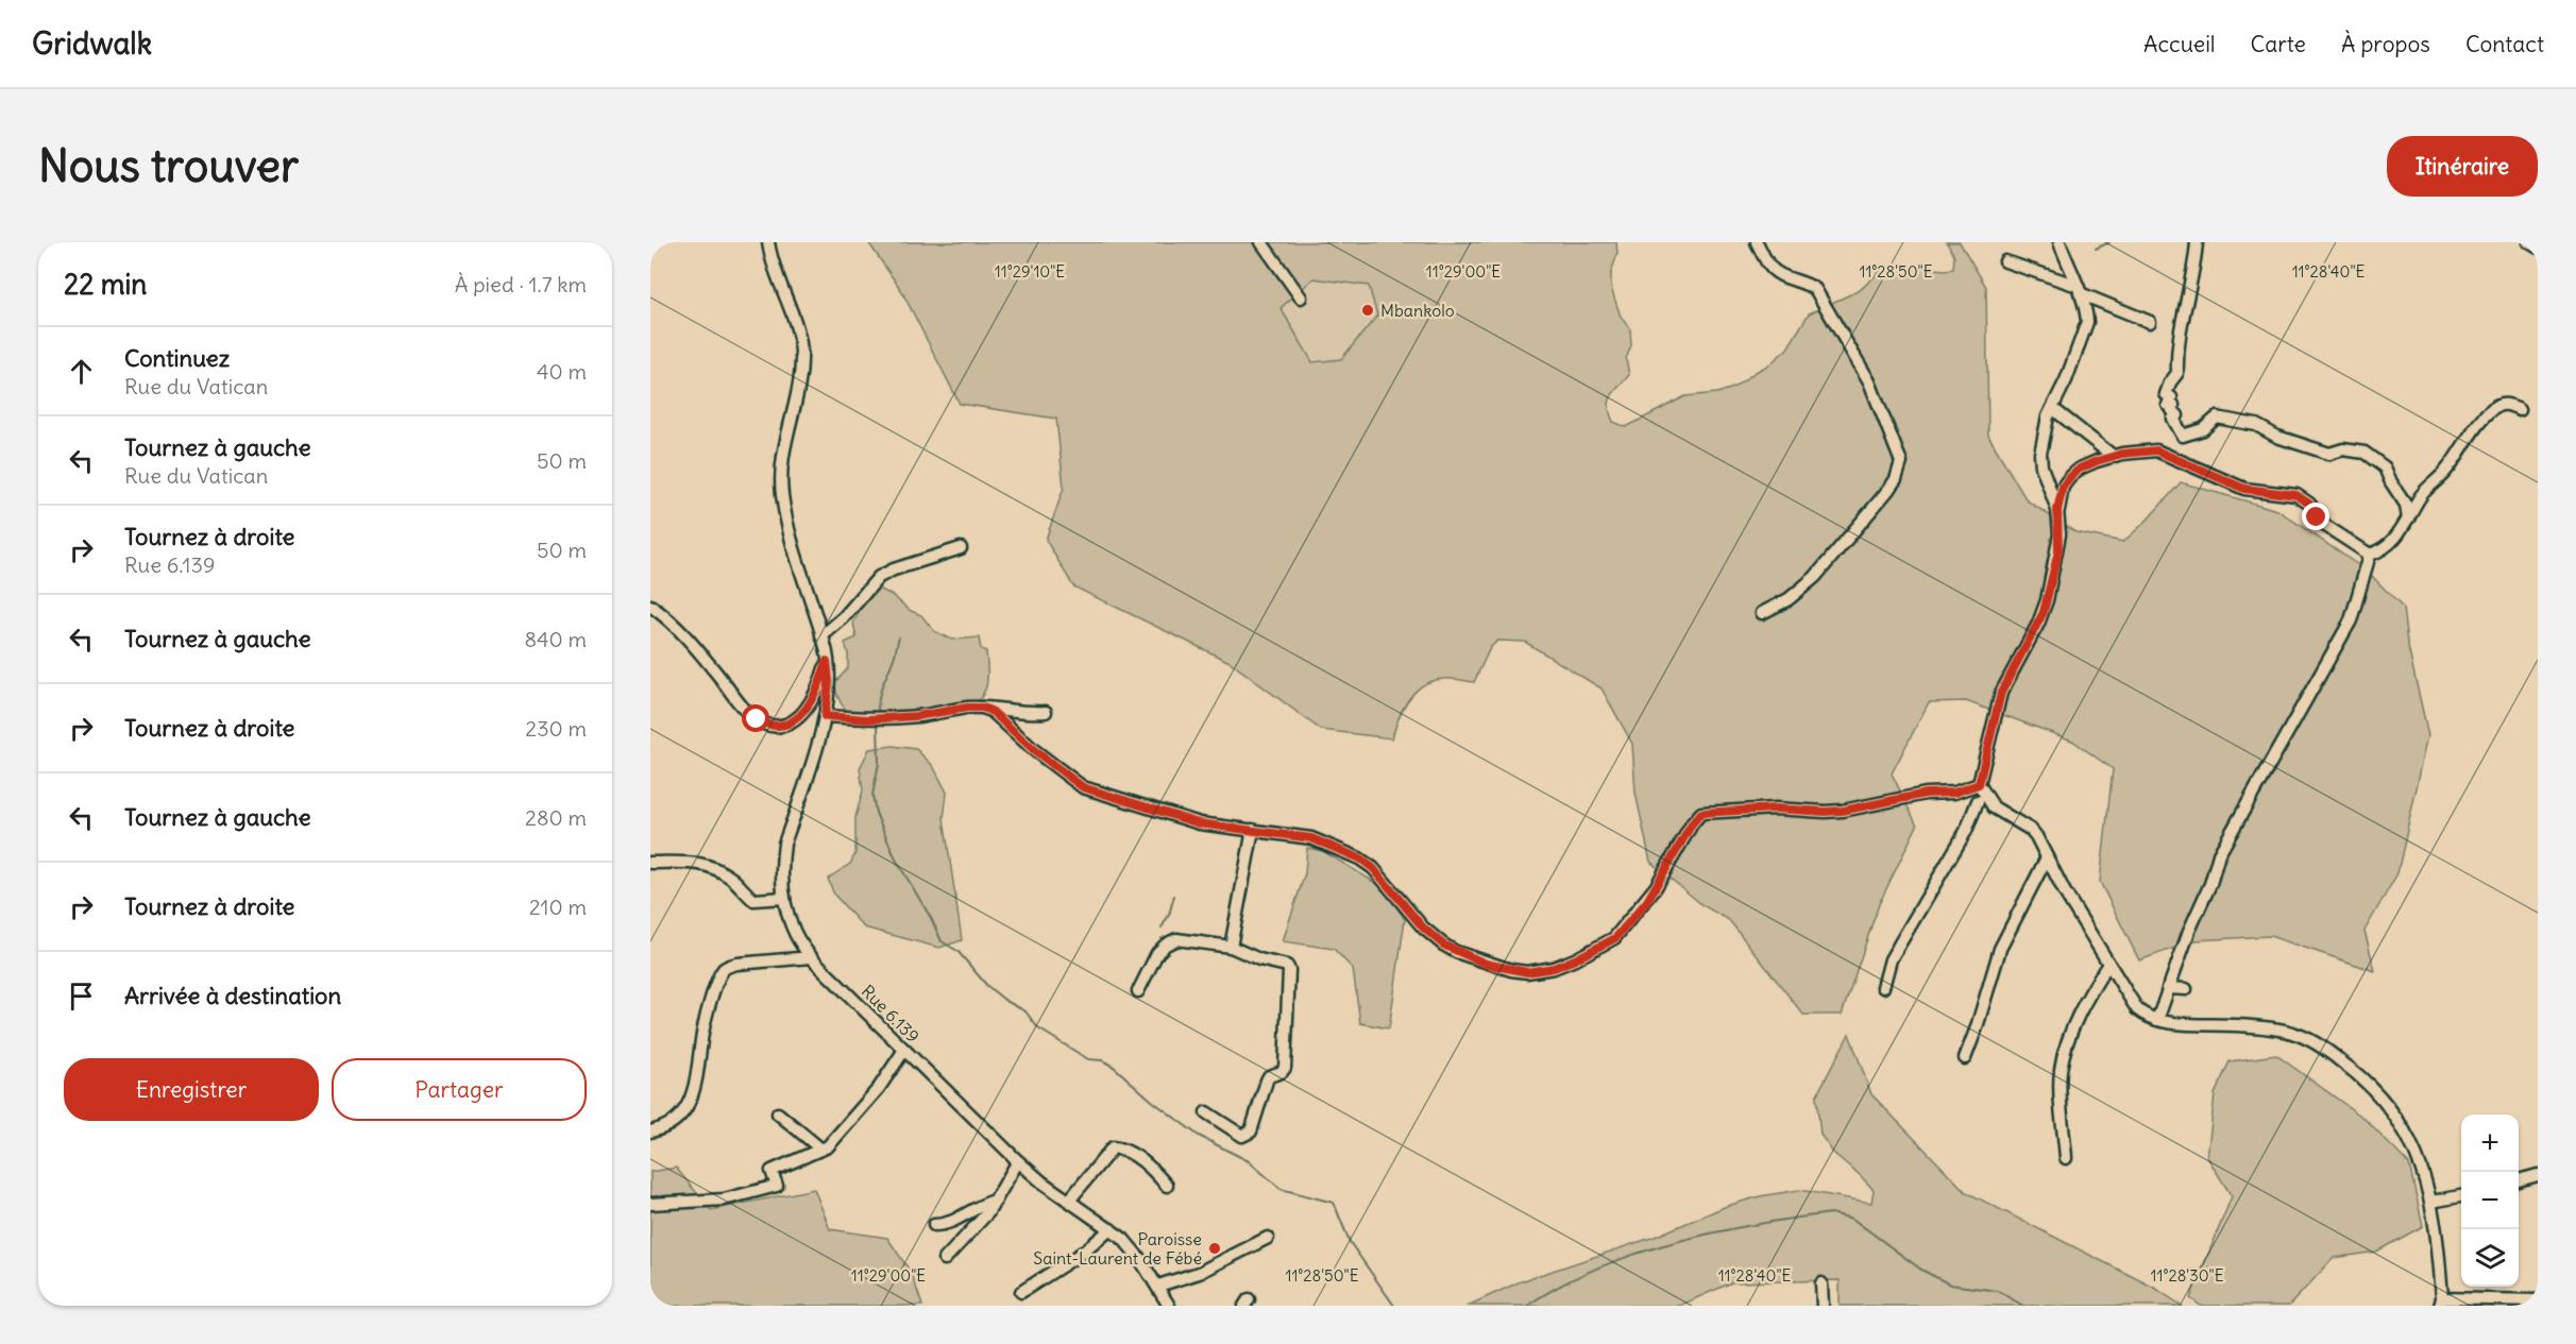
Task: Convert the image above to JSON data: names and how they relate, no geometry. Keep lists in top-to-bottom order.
{
  "streets": {
    "street": ["Rue 6.139"]
  },
  "places": ["Mbankolo", "Paroisse Saint-Laurent de Fébé"],
  "page": {
    "header": "Gridwalk",
    "nav": [
      "Accueil",
      "Carte",
      "À propos",
      "Contact"
    ],
    "buttons": [
      "Itinéraire",
      ["Enregistrer", "Partager"]
    ],
    "title": "Nous trouver",
    "heading": ["22 min", "À pied · 1.7 km"],
    "list": [
      ["Continuez", "Rue du Vatican", "40 m"],
      ["Tournez à gauche", "Rue du Vatican", "50 m"],
      ["Tournez à droite", "Rue 6.139", "50 m"],
      ["Tournez à gauche", "840 m"],
      ["Tournez à droite", "230 m"],
      ["Tournez à gauche", "280 m"],
      ["Tournez à droite", "210 m"],
      "Arrivée à destination"
    ],
    "map_buttons": ["+", "−"]
  },
  "coordinates": [
    "11°29'10\"E",
    "11°29'00\"E",
    "11°28'50\"E",
    "11°28'40\"E",
    "11°28'30\"E"
  ]
}
